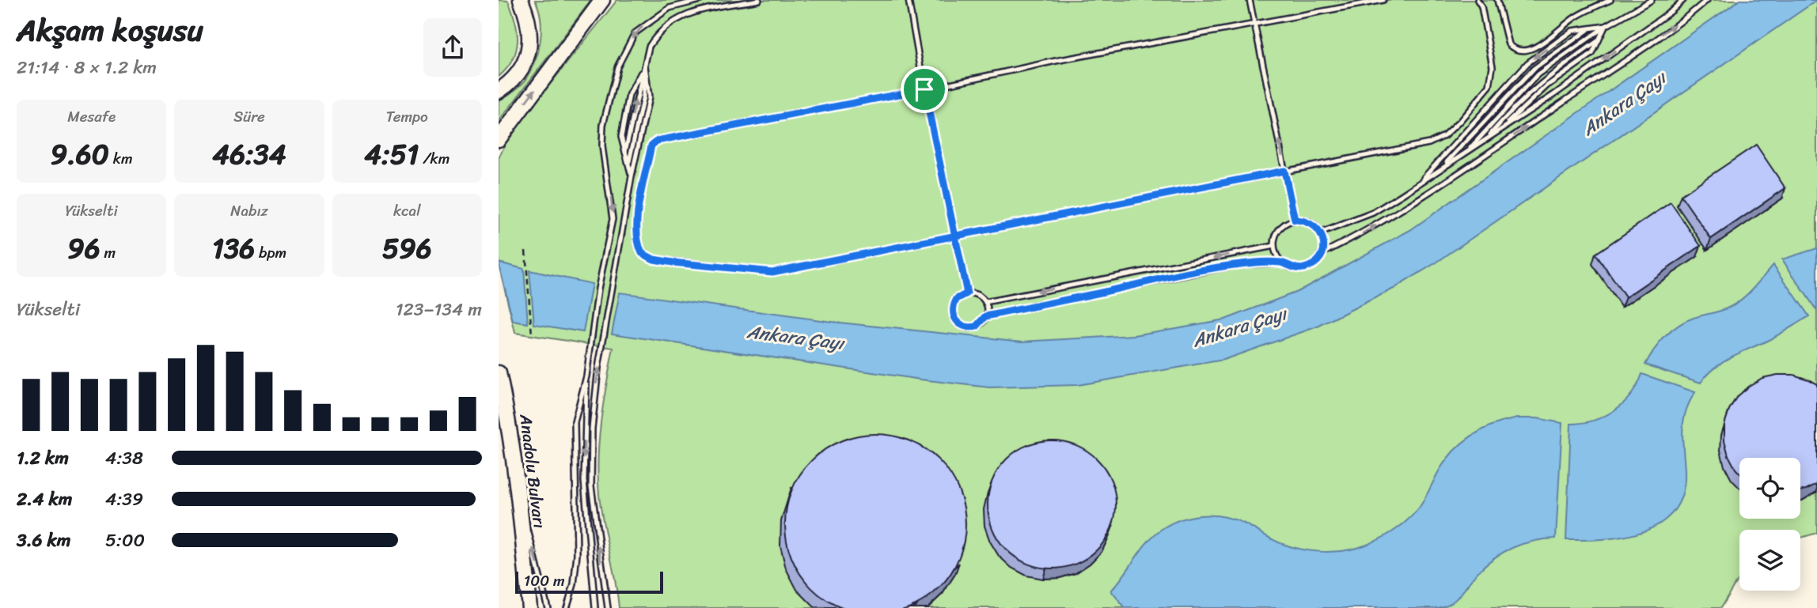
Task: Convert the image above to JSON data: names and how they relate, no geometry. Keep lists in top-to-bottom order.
{
  "streets": {
    "main road": ["Anadolu Bulvarı"]
  },
  "water": ["Ankara Çayı"],
  "scale_bar": "100 m",
  "page": {
    "heading": ["Akşam koşusu", "21:14 · 8 × 1.2 km"],
    "stats": [
      ["Mesafe", "9.60 km"],
      ["Süre", "46:34"],
      ["Tempo", "4:51 /km"],
      ["Yükselti", "96 m"],
      ["Nabız", "136 bpm"],
      ["kcal", "596"]
    ],
    "chart": ["Yükselti", "123–134 m"],
    "list": [
      {
        "name": "1.2 km",
        "note": "4:38"
      },
      {
        "name": "2.4 km",
        "note": "4:39"
      },
      {
        "name": "3.6 km",
        "note": "5:00"
      }
    ],
    "scale": "100 m"
  }
}
